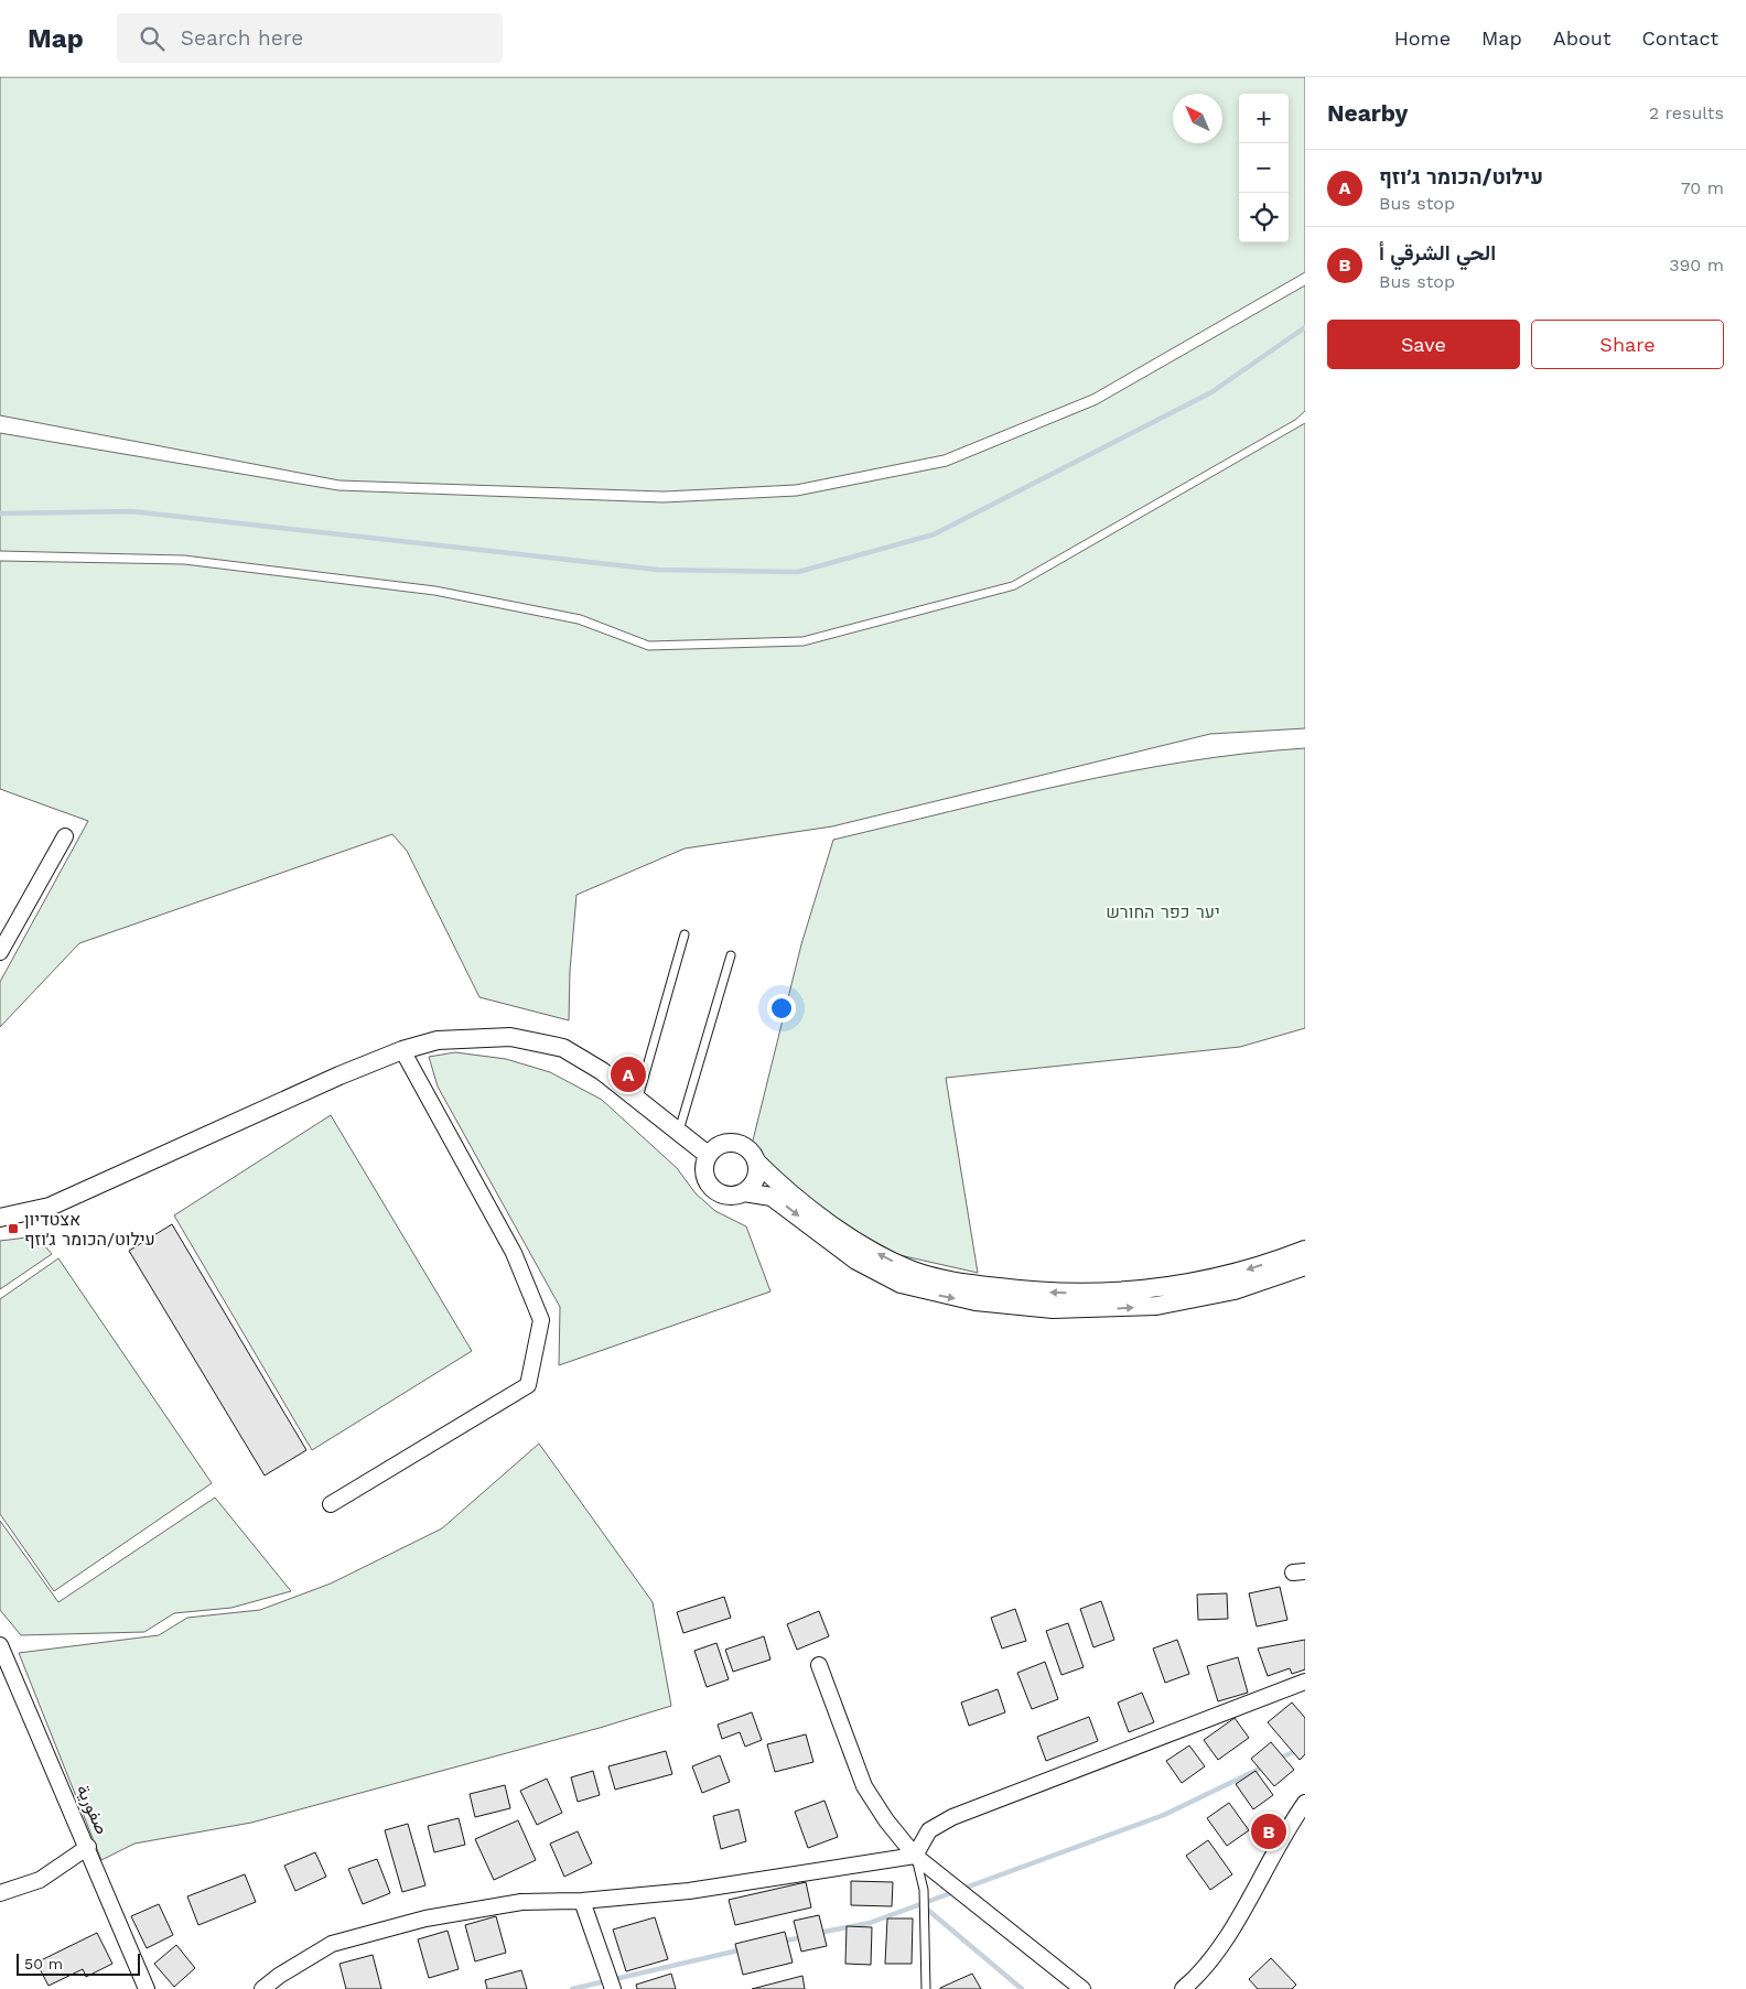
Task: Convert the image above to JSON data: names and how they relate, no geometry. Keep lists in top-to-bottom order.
{
  "streets": {
    "street": ["صفورية"]
  },
  "parks": ["יער כפר החורש"],
  "places": {
    "transit": ["אצטדיון עילוט/הכומר ג׳וזף"]
  },
  "scale_bar": "50 m",
  "north": "top left",
  "page": {
    "header": "Map",
    "search": "Search here",
    "nav": [
      "Home",
      "Map",
      "About",
      "Contact"
    ],
    "heading": ["Nearby", "2 results"],
    "map_buttons": ["+", "−"],
    "list": [
      {
        "mark": "A",
        "name": "עילוט/הכומר ג׳וזף",
        "note": "Bus stop",
        "value": "70 m"
      },
      {
        "mark": "B",
        "name": "الحي الشرقي أ",
        "note": "Bus stop",
        "value": "390 m"
      }
    ],
    "buttons": ["Save", "Share"],
    "pins": ["A", "B"],
    "scale": "50 m"
  }
}
